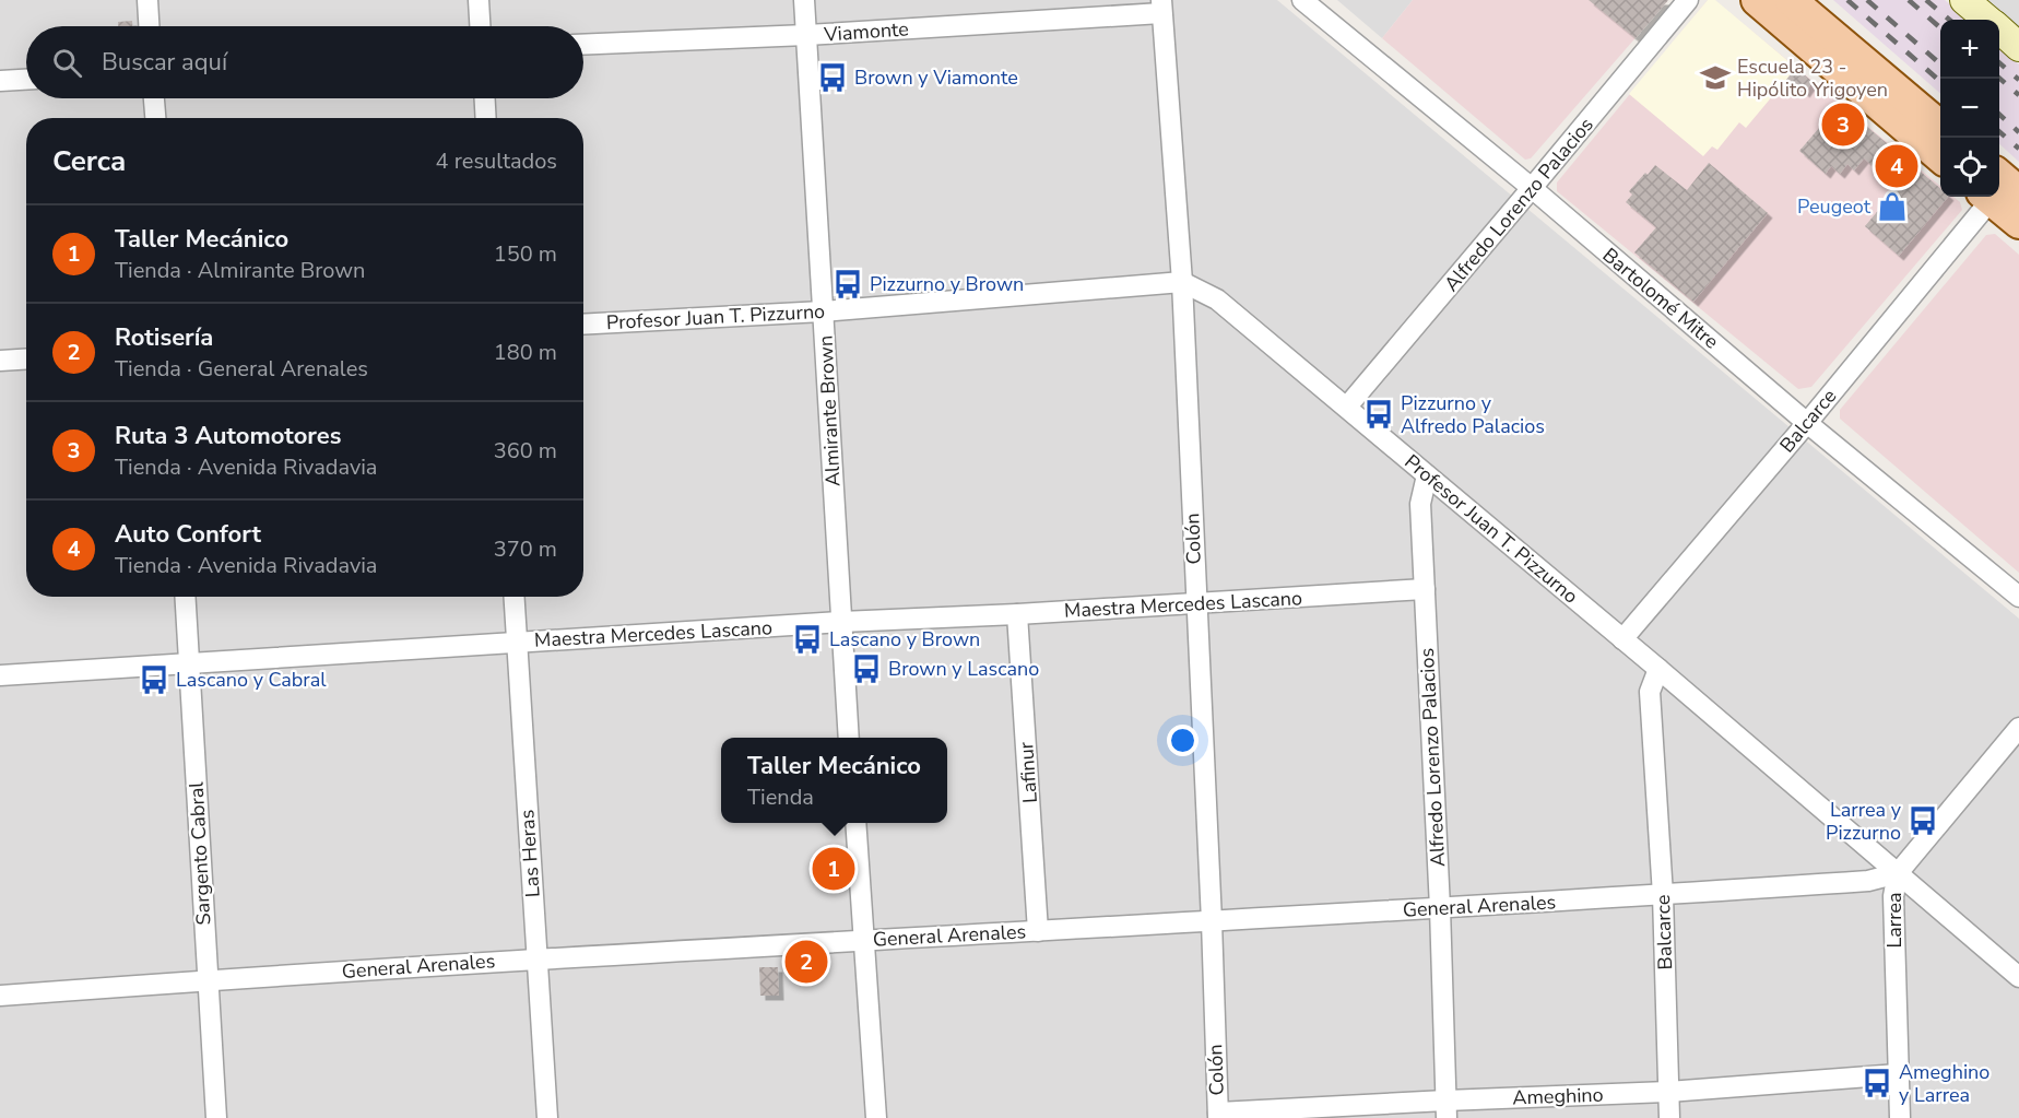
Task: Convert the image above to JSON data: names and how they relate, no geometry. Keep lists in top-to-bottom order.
{
  "streets": {
    "street": [
      "Viamonte",
      "Alfredo Lorenzo Palacios",
      "Bartolomé Mitre",
      "Profesor Juan T. Pizzurno",
      "Almirante Brown",
      "Balcarce",
      "Colón",
      "Maestra Mercedes Lascano",
      "Lafinur",
      "Sargento Cabral",
      "Las Heras",
      "General Arenales",
      "Larrea",
      "Ameghino"
    ]
  },
  "crossings": [
    ["Viamonte", "Almirante Brown"],
    ["Viamonte", "Colón"],
    ["Alfredo Lorenzo Palacios", "Bartolomé Mitre"],
    ["Alfredo Lorenzo Palacios", "Profesor Juan T. Pizzurno"],
    ["Alfredo Lorenzo Palacios", "Maestra Mercedes Lascano"],
    ["Alfredo Lorenzo Palacios", "General Arenales"],
    ["Alfredo Lorenzo Palacios", "Ameghino"],
    ["Bartolomé Mitre", "Balcarce"],
    ["Profesor Juan T. Pizzurno", "Almirante Brown"],
    ["Profesor Juan T. Pizzurno", "Balcarce"],
    ["Profesor Juan T. Pizzurno", "Colón"],
    ["Profesor Juan T. Pizzurno", "General Arenales"],
    ["Profesor Juan T. Pizzurno", "Larrea"],
    ["Almirante Brown", "Maestra Mercedes Lascano"],
    ["Balcarce", "General Arenales"],
    ["Balcarce", "Ameghino"],
    ["Colón", "Maestra Mercedes Lascano"],
    ["Colón", "General Arenales"],
    ["Colón", "Ameghino"],
    ["Maestra Mercedes Lascano", "Lafinur"],
    ["Maestra Mercedes Lascano", "Sargento Cabral"],
    ["Maestra Mercedes Lascano", "Las Heras"],
    ["Lafinur", "General Arenales"],
    ["Sargento Cabral", "General Arenales"],
    ["Las Heras", "General Arenales"],
    ["General Arenales", "Larrea"],
    ["Larrea", "Ameghino"]
  ],
  "places": {
    "bus stop": [
      "Brown y Viamonte",
      "Pizzurno y Brown",
      "Pizzurno y Alfredo Palacios",
      "Lascano y Brown",
      "Brown y Lascano",
      "Lascano y Cabral",
      "Larrea y Pizzurno",
      "Ameghino y Larrea"
    ],
    "school or university": ["Escuela 23 - Hipólito Yrigoyen"],
    "shop": ["Peugeot"]
  },
  "page": {
    "map_buttons": ["+", "−"],
    "search": "Buscar aquí",
    "pins": [
      "3",
      "4",
      "1",
      "2"
    ],
    "heading": ["Cerca", "4 resultados"],
    "list": [
      {
        "mark": "1",
        "name": "Taller Mecánico",
        "note": "Tienda · Almirante Brown",
        "value": "150 m"
      },
      {
        "mark": "2",
        "name": "Rotisería",
        "note": "Tienda · General Arenales",
        "value": "180 m"
      },
      {
        "mark": "3",
        "name": "Ruta 3 Automotores",
        "note": "Tienda · Avenida Rivadavia",
        "value": "360 m"
      },
      {
        "mark": "4",
        "name": "Auto Confort",
        "note": "Tienda · Avenida Rivadavia",
        "value": "370 m"
      }
    ],
    "popup": ["Taller Mecánico", "Tienda"]
  }
}
